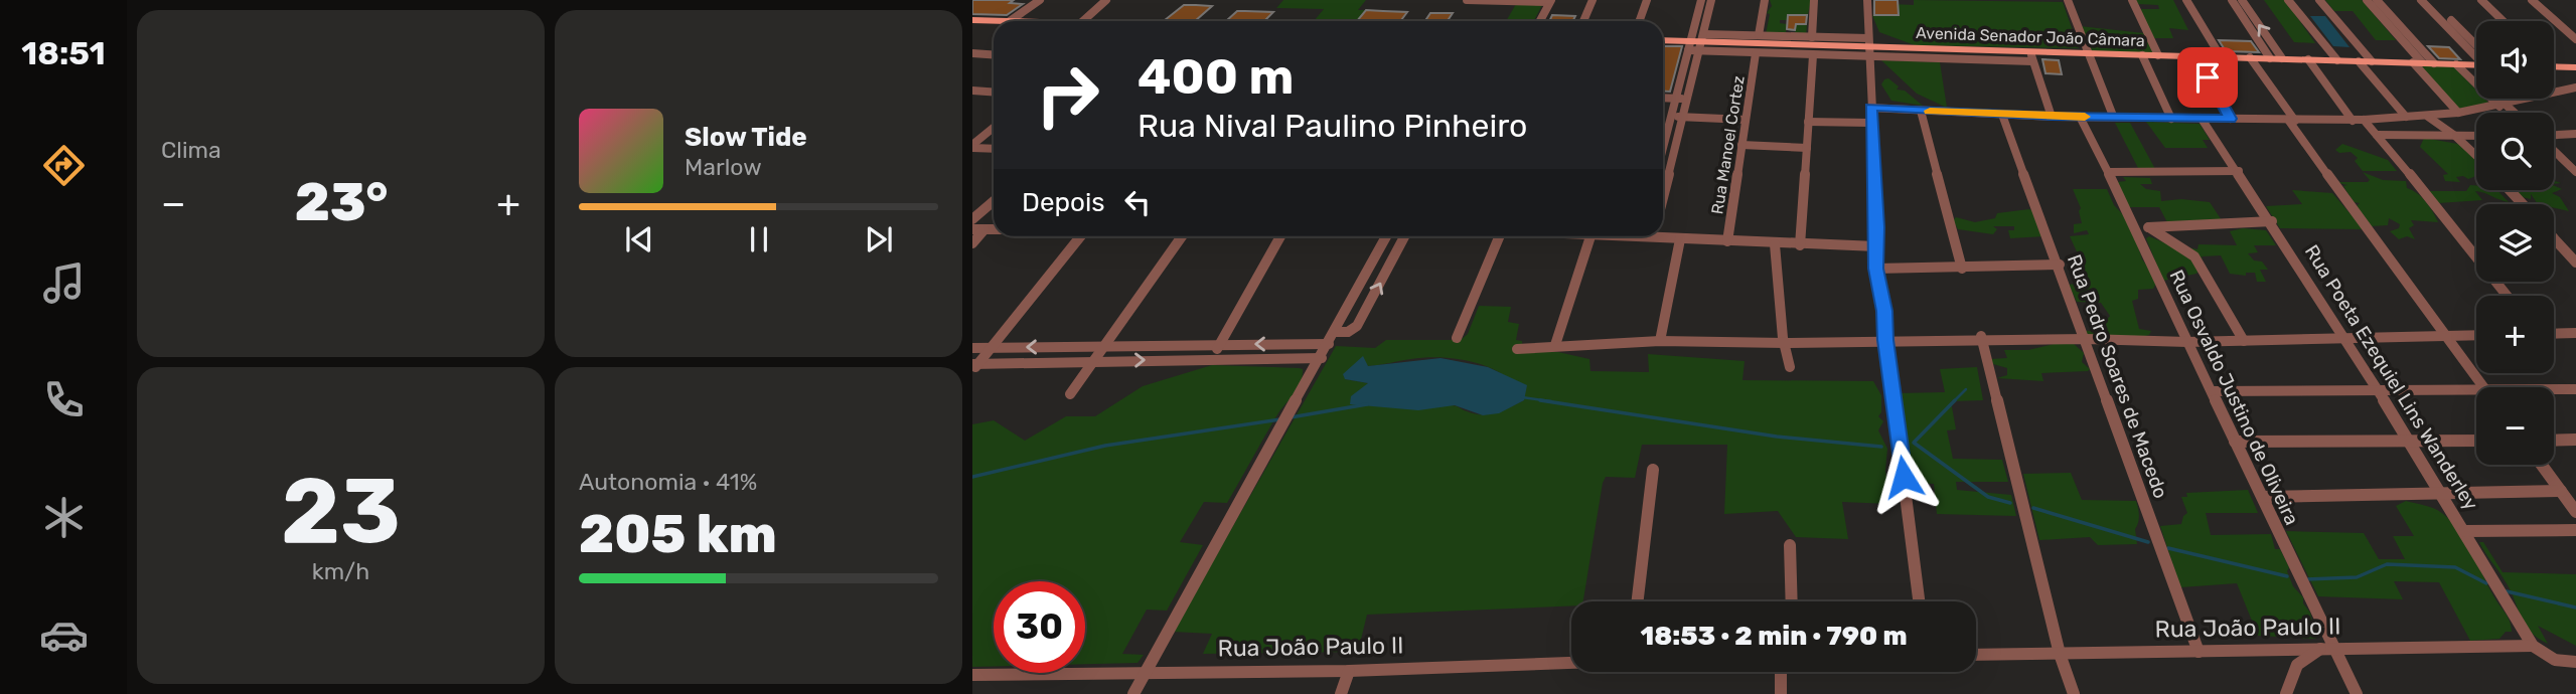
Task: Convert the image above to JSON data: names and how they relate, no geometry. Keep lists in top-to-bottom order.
{
  "streets": {
    "main road": ["Avenida Senador João Câmara"],
    "street": [
      "Rua Manoel Cortez",
      "Rua Pedro Soares de Macedo",
      "Rua Poeta Ezequiel Lins Wanderley",
      "Rua Osvaldo Justino de Oliveira",
      "Rua João Paulo II"
    ]
  },
  "crossings": [
    ["Avenida Senador João Câmara", "Rua Manoel Cortez"],
    ["Rua Pedro Soares de Macedo", "Rua João Paulo II"],
    ["Rua Poeta Ezequiel Lins Wanderley", "Rua João Paulo II"],
    ["Rua Osvaldo Justino de Oliveira", "Rua João Paulo II"]
  ],
  "page": {
    "tabs": "18:51",
    "tile": [
      "Clima",
      ["23", "km/h"],
      ["Autonomia · 41%", "205 km"]
    ],
    "map_buttons": ["+", "−"],
    "turn": ["400 m", "Rua Nival Paulino Pinheiro"],
    "song": ["Slow Tide", "Marlow"],
    "then": "Depois",
    "heat": ["−", "23°", "+"],
    "limit": "30",
    "trip": "18:53 · 2 min · 790 m"
  }
}
